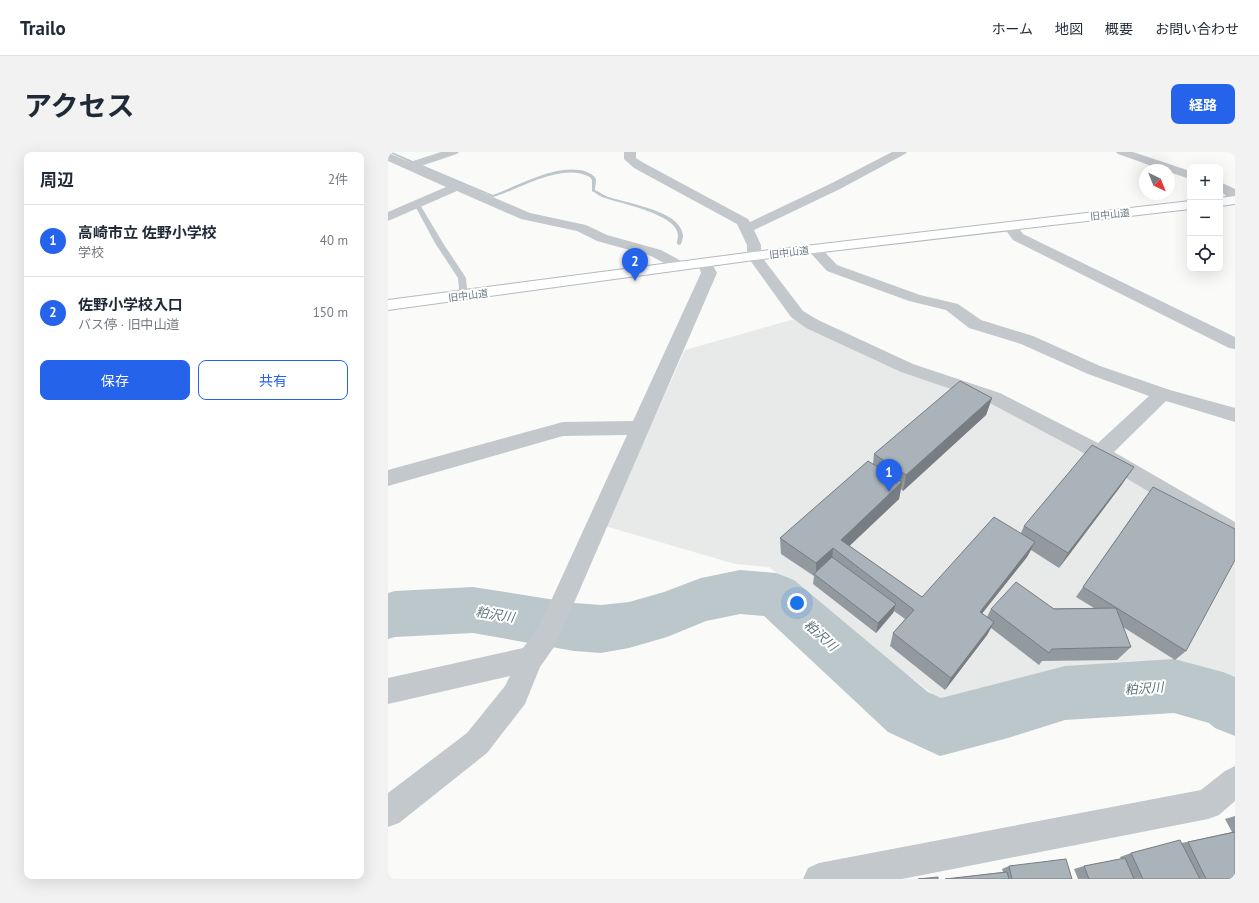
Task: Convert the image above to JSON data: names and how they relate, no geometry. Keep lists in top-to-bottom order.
{
  "streets": {
    "main road": ["旧中山道"]
  },
  "water": ["粕沢川"],
  "north": "bottom right",
  "page": {
    "header": "Trailo",
    "nav": [
      "ホーム",
      "地図",
      "概要",
      "お問い合わせ"
    ],
    "title": "アクセス",
    "buttons": [
      "経路",
      ["保存", "共有"]
    ],
    "heading": ["周辺", "2件"],
    "map_buttons": ["+", "−"],
    "list": [
      {
        "mark": "1",
        "name": "高崎市立 佐野小学校",
        "note": "学校",
        "value": "40 m"
      },
      {
        "mark": "2",
        "name": "佐野小学校入口",
        "note": "バス停 · 旧中山道",
        "value": "150 m"
      }
    ],
    "pins": ["2", "1"]
  }
}
